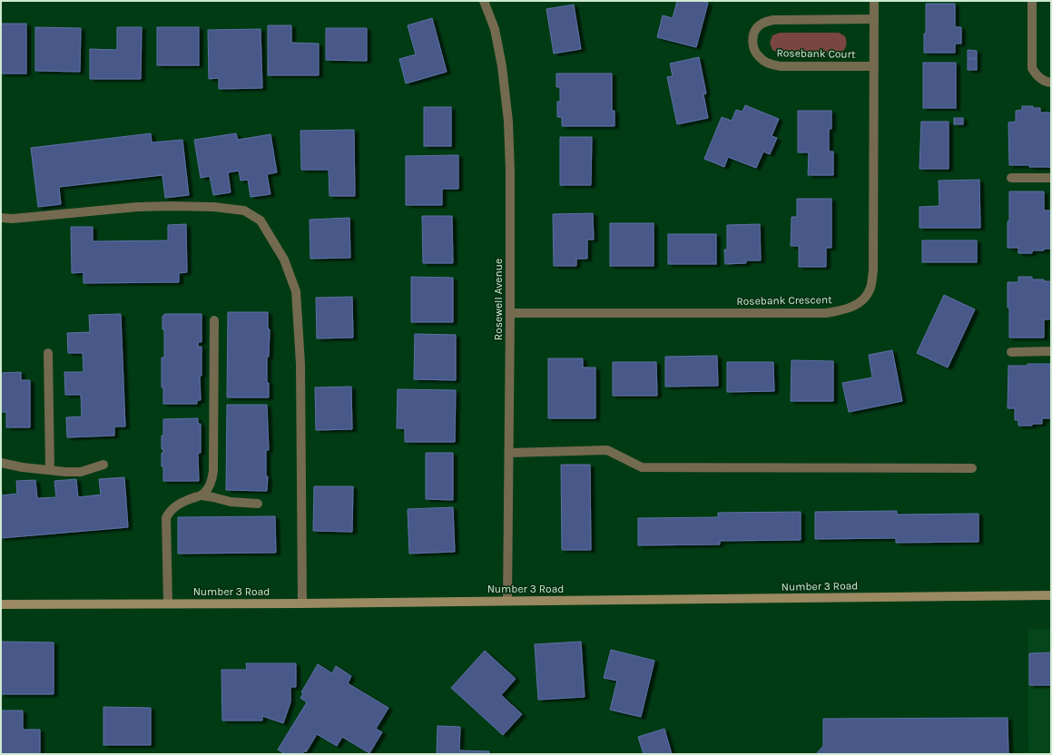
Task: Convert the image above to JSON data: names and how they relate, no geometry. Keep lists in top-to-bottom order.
{
  "streets": {
    "main road": ["Number 3 Road"],
    "street": ["Rosebank Court", "Rosewell Avenue", "Rosebank Crescent"]
  },
  "crossings": [
    ["Rosebank Court", "Rosebank Crescent"],
    ["Rosewell Avenue", "Rosebank Crescent"],
    ["Rosewell Avenue", "Number 3 Road"]
  ]
}
